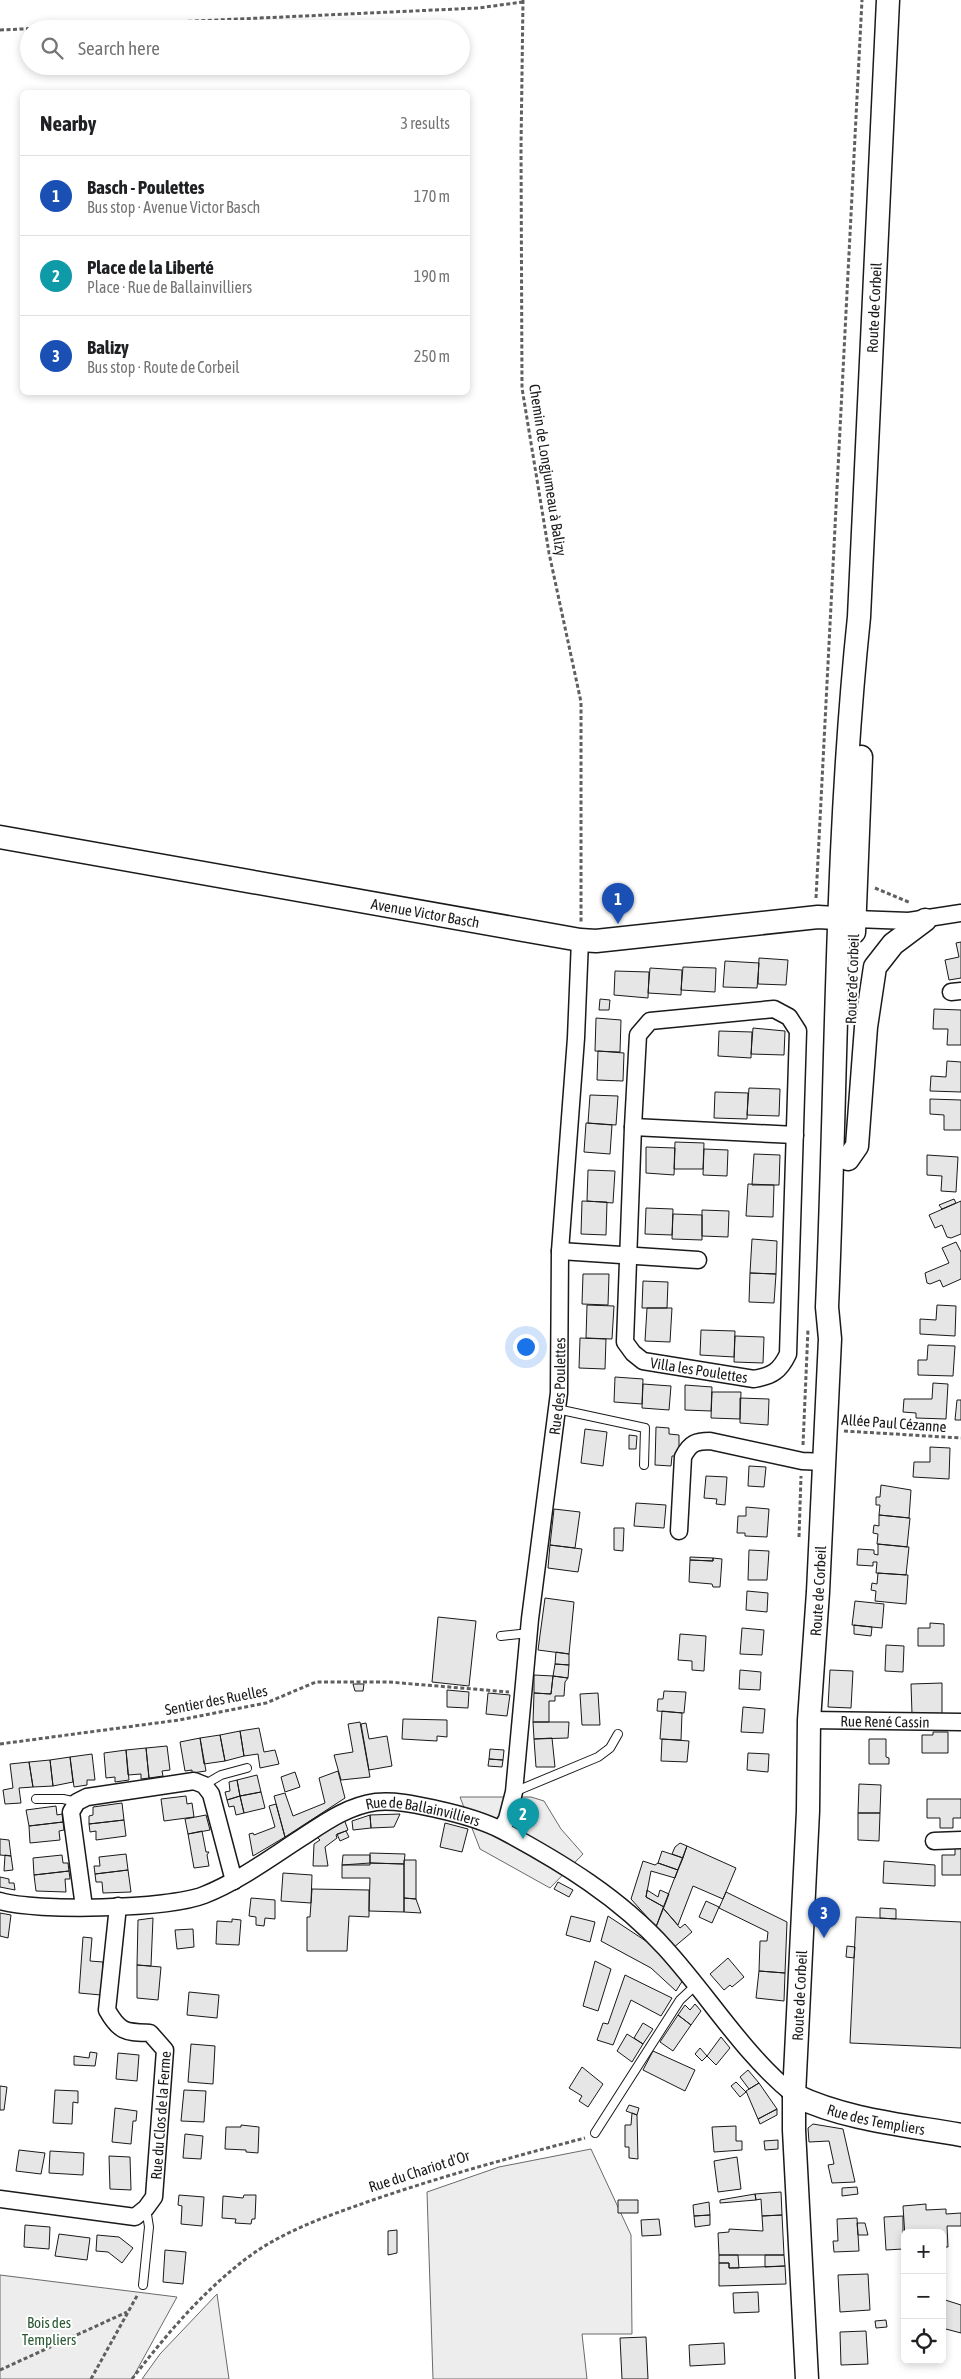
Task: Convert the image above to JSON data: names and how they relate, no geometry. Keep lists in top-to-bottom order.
{
  "streets": {
    "main road": ["Route de Corbeil", "Avenue Victor Basch", "Rue des Templiers"],
    "street": [
      "Villa les Poulettes",
      "Rue des Poulettes",
      "Rue René Cassin",
      "Rue de Ballainvilliers",
      "Rue du Clos de la Ferme"
    ],
    "path": [
      "Chemin de Longjumeau à Balizy",
      "Allée Paul Cézanne",
      "Sentier des Ruelles",
      "Rue du Chariot d'Or"
    ]
  },
  "crossings": [
    ["Route de Corbeil", "Avenue Victor Basch"],
    ["Route de Corbeil", "Allée Paul Cézanne"],
    ["Route de Corbeil", "Rue René Cassin"],
    ["Route de Corbeil", "Rue de Ballainvilliers"],
    ["Route de Corbeil", "Rue des Templiers"],
    ["Chemin de Longjumeau à Balizy", "Avenue Victor Basch"],
    ["Chemin de Longjumeau à Balizy", "Rue des Poulettes"],
    ["Avenue Victor Basch", "Rue des Poulettes"],
    ["Rue des Poulettes", "Sentier des Ruelles"],
    ["Rue des Poulettes", "Rue de Ballainvilliers"],
    ["Rue de Ballainvilliers", "Rue du Clos de la Ferme"],
    ["Rue de Ballainvilliers", "Rue des Templiers"]
  ],
  "parks": ["Bois des Templiers"],
  "page": {
    "search": "Search here",
    "heading": ["Nearby", "3 results"],
    "list": [
      {
        "mark": "1",
        "name": "Basch - Poulettes",
        "note": "Bus stop · Avenue Victor Basch",
        "value": "170 m"
      },
      {
        "mark": "2",
        "name": "Place de la Liberté",
        "note": "Place · Rue de Ballainvilliers",
        "value": "190 m"
      },
      {
        "mark": "3",
        "name": "Balizy",
        "note": "Bus stop · Route de Corbeil",
        "value": "250 m"
      }
    ],
    "pins": ["1", "2", "3"],
    "map_buttons": ["+", "−"]
  }
}
